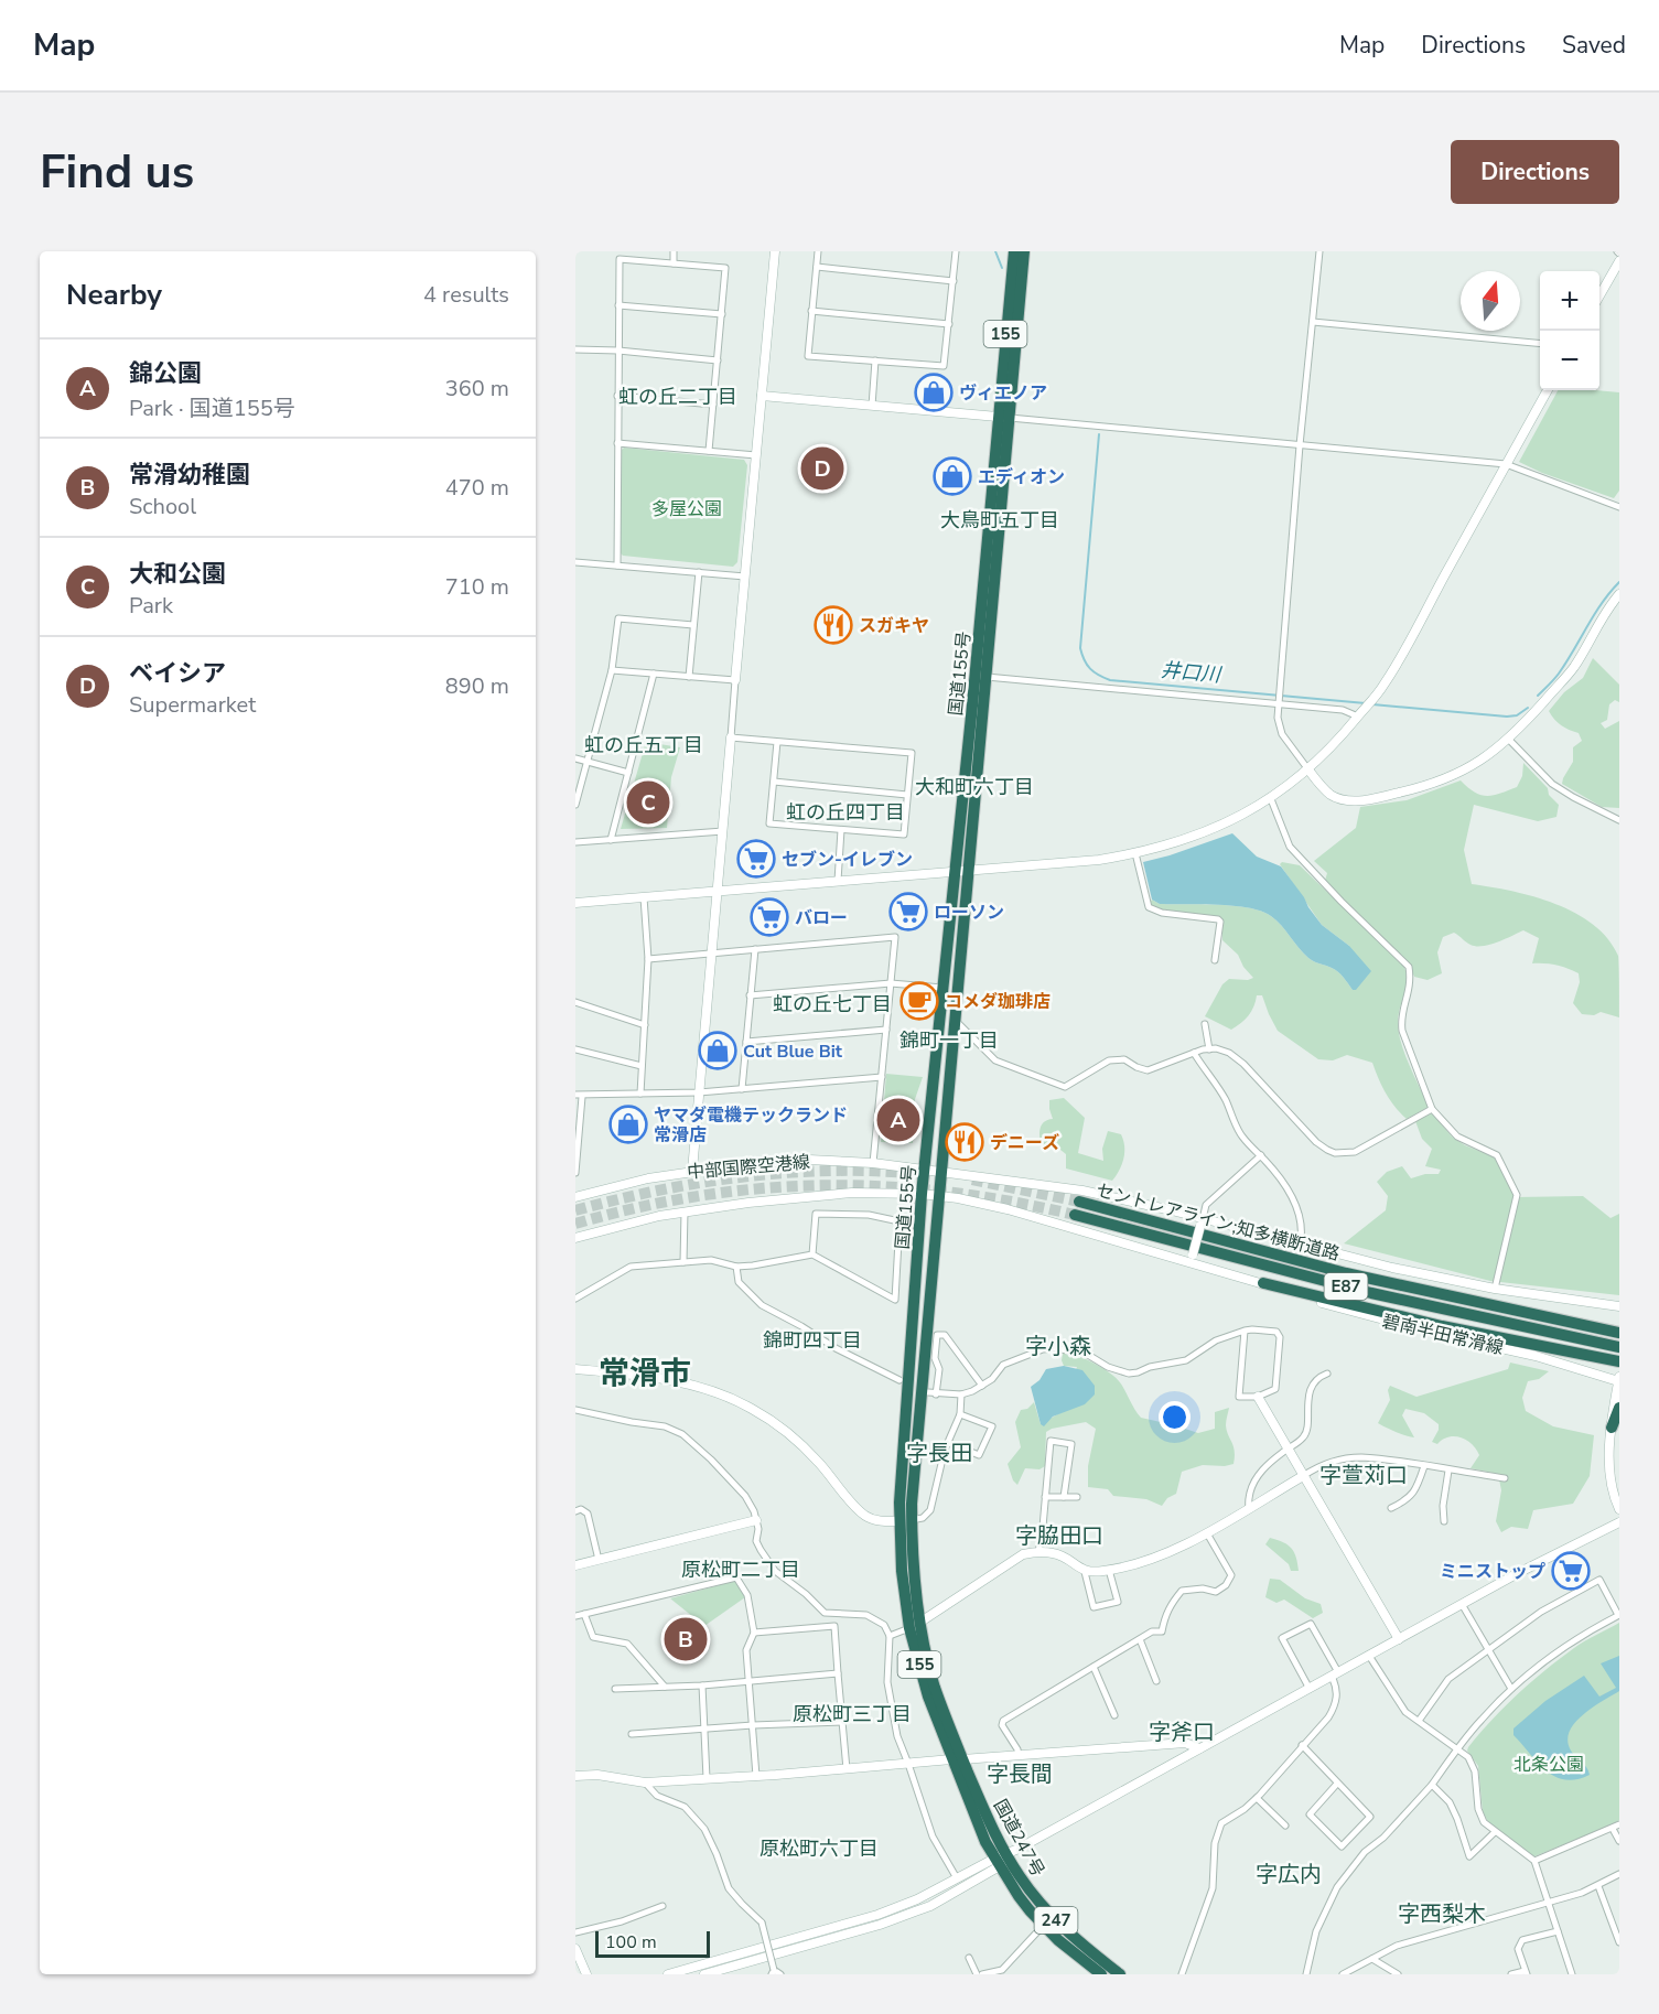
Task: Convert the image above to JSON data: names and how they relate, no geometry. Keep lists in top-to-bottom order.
{
  "streets": {
    "highway": [
      "155",
      "国道155号",
      "セントレアライン;知多横断道路",
      "E87",
      "国道247号",
      "247"
    ],
    "street": ["中部国際空港線", "碧南半田常滑線"]
  },
  "crossings": [
    ["国道155号", "中部国際空港線"],
    ["国道155号", "碧南半田常滑線"],
    ["国道155号", "国道247号"],
    ["中部国際空港線", "碧南半田常滑線"]
  ],
  "districts": [
    "虹の丘二丁目",
    "大鳥町五丁目",
    "虹の丘五丁目",
    "大和町六丁目",
    "虹の丘四丁目",
    "虹の丘七丁目",
    "錦町一丁目",
    "錦町四丁目",
    "字小森",
    "常滑市",
    "字長田",
    "字萱苅口",
    "字脇田口",
    "原松町二丁目",
    "原松町三丁目",
    "字斧口",
    "字長間",
    "原松町六丁目",
    "字広内",
    "字西梨木"
  ],
  "water": ["井口川"],
  "parks": ["多屋公園", "北条公園"],
  "places": {
    "shop": [
      "ヴィエノア",
      "エディオン",
      "Cut Blue Bit",
      "ヤマダ電機テックランド 常滑店"
    ],
    "restaurant": ["スガキヤ", "デニーズ"],
    "supermarket": [
      "セブン-イレブン",
      "ローソン",
      "バロー",
      "ミニストップ"
    ],
    "cafe": ["コメダ珈琲店"]
  },
  "scale_bar": "100 m",
  "north": "top",
  "page": {
    "header": "Map",
    "nav": ["Map", "Directions", "Saved"],
    "buttons": "Directions",
    "title": "Find us",
    "heading": ["Nearby", "4 results"],
    "map_buttons": ["+", "−"],
    "list": [
      {
        "mark": "A",
        "name": "錦公園",
        "note": "Park · 国道155号",
        "value": "360 m"
      },
      {
        "mark": "B",
        "name": "常滑幼稚園",
        "note": "School",
        "value": "470 m"
      },
      {
        "mark": "C",
        "name": "大和公園",
        "note": "Park",
        "value": "710 m"
      },
      {
        "mark": "D",
        "name": "ベイシア",
        "note": "Supermarket",
        "value": "890 m"
      }
    ],
    "pins": [
      "D",
      "C",
      "A",
      "B"
    ],
    "scale": "100 m"
  }
}
